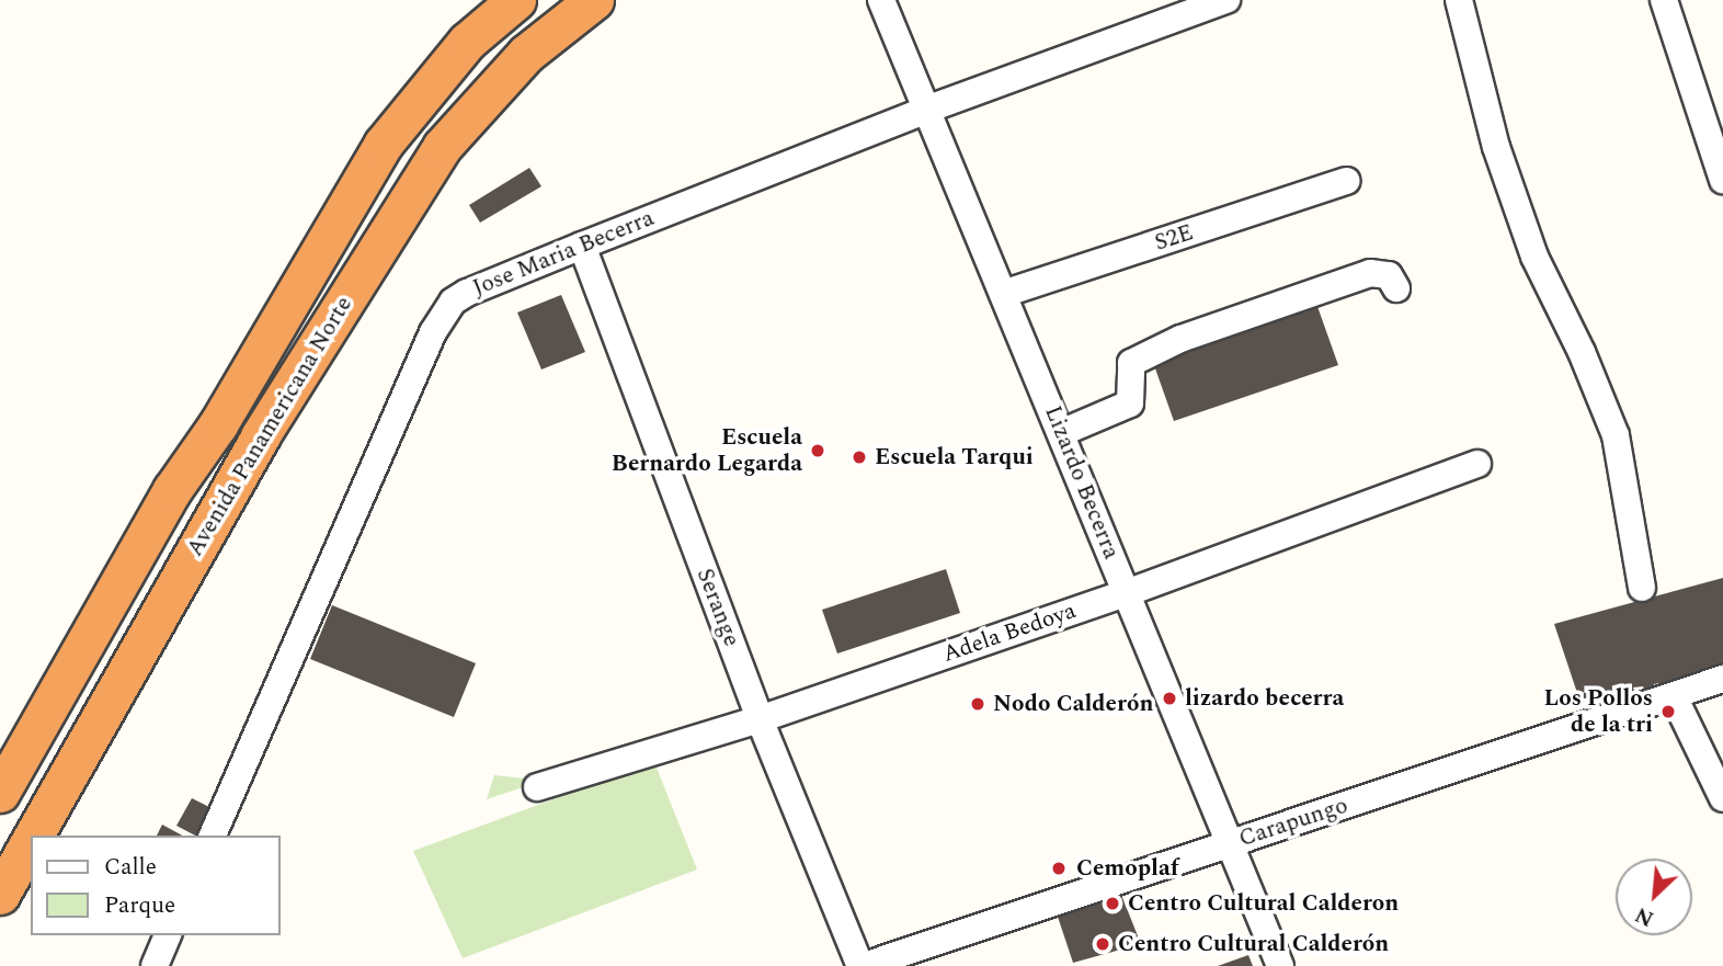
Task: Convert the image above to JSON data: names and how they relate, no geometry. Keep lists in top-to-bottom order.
{
  "streets": {
    "highway": ["Avenida Panamericana Norte"],
    "street": [
      "S2E",
      "Jose Maria Becerra",
      "Lizardo Becerra",
      "Serange",
      "Adela Bedoya",
      "Carapungo"
    ]
  },
  "crossings": [
    ["S2E", "Lizardo Becerra"],
    ["Jose Maria Becerra", "Lizardo Becerra"],
    ["Jose Maria Becerra", "Serange"],
    ["Lizardo Becerra", "Adela Bedoya"],
    ["Lizardo Becerra", "Carapungo"],
    ["Serange", "Adela Bedoya"],
    ["Serange", "Carapungo"]
  ],
  "places": [
    "Escuela Bernardo Legarda",
    "Escuela Tarqui",
    "lizardo becerra",
    "Nodo Calderón",
    "Los Pollos de la tri",
    "Cemoplaf",
    "Centro Cultural Calderon",
    "Centro Cultural Calderón"
  ],
  "legend": ["Calle", "Parque"],
  "north": "bottom left"
}
